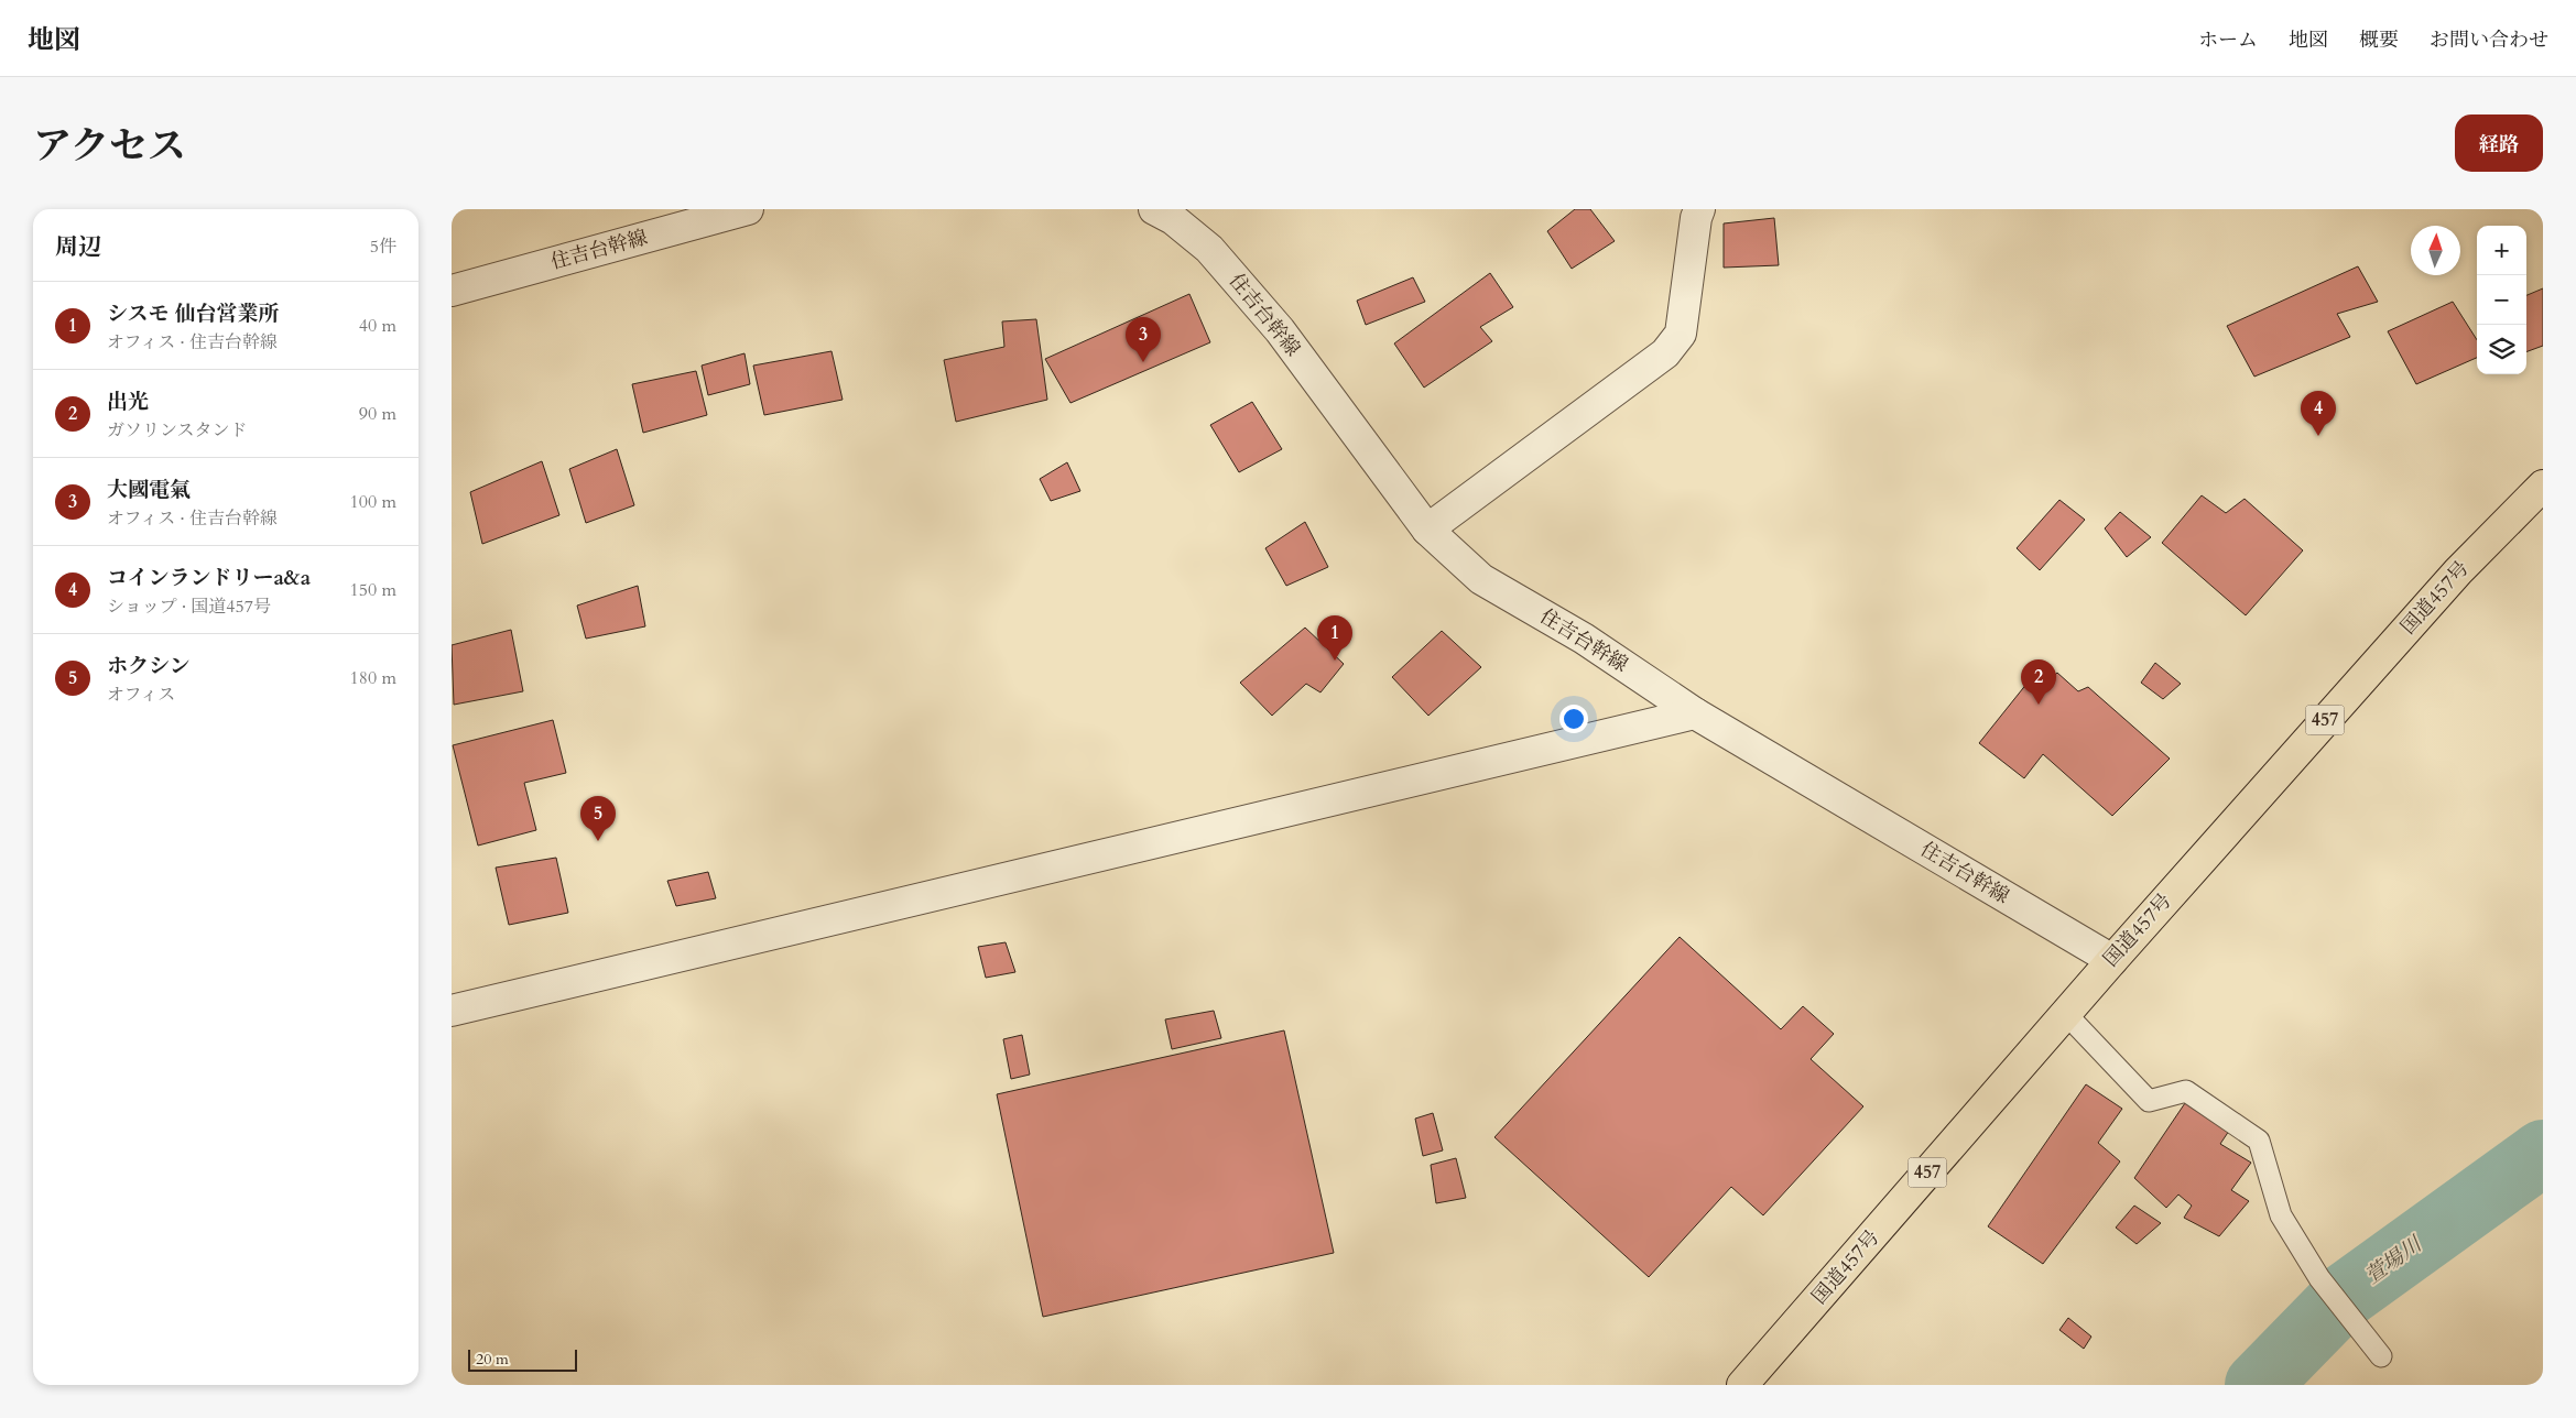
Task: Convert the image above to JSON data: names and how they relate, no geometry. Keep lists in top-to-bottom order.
{
  "streets": {
    "highway": ["国道457号", "457"],
    "street": ["住吉台幹線"]
  },
  "crossings": [
    ["住吉台幹線", "国道457号"]
  ],
  "water": ["萱場川"],
  "scale_bar": "20 m",
  "north": "top",
  "page": {
    "header": "地図",
    "nav": [
      "ホーム",
      "地図",
      "概要",
      "お問い合わせ"
    ],
    "title": "アクセス",
    "buttons": "経路",
    "heading": ["周辺", "5件"],
    "map_buttons": ["+", "−"],
    "list": [
      {
        "mark": "1",
        "name": "シスモ 仙台営業所",
        "note": "オフィス · 住吉台幹線",
        "value": "40 m"
      },
      {
        "mark": "2",
        "name": "出光",
        "note": "ガソリンスタンド",
        "value": "90 m"
      },
      {
        "mark": "3",
        "name": "大國電氣",
        "note": "オフィス · 住吉台幹線",
        "value": "100 m"
      },
      {
        "mark": "4",
        "name": "コインランドリーa&a",
        "note": "ショップ · 国道457号",
        "value": "150 m"
      },
      {
        "mark": "5",
        "name": "ホクシン",
        "note": "オフィス",
        "value": "180 m"
      }
    ],
    "pins": [
      "3",
      "4",
      "1",
      "2",
      "5"
    ],
    "scale": "20 m"
  }
}
